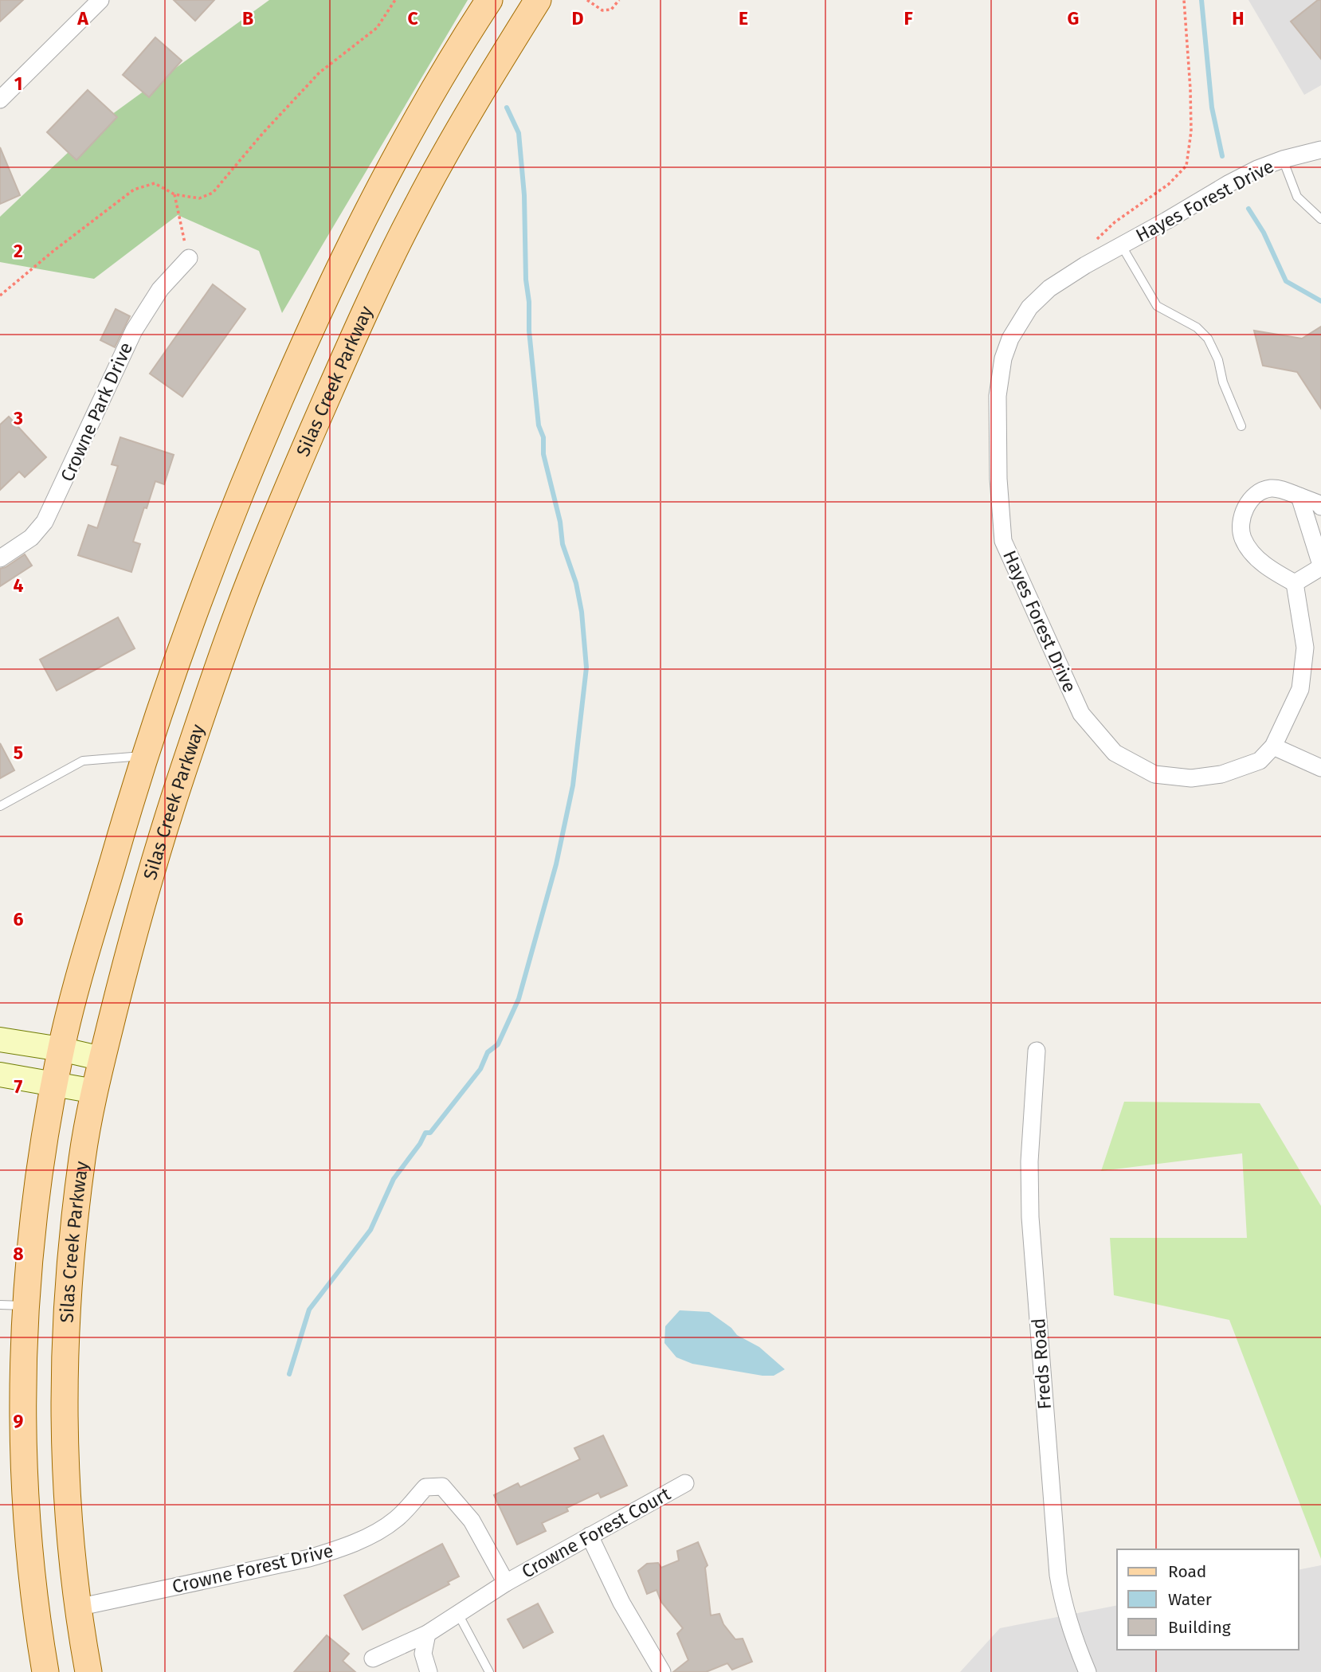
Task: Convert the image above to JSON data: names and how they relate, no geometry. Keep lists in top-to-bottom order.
{
  "streets": {
    "main road": ["Silas Creek Parkway"],
    "street": [
      "Hayes Forest Drive",
      "Crowne Park Drive",
      "Freds Road",
      "Crowne Forest Court",
      "Crowne Forest Drive"
    ]
  },
  "crossings": [
    ["Silas Creek Parkway", "Crowne Forest Drive"],
    ["Crowne Forest Court", "Crowne Forest Drive"]
  ],
  "legend": ["Road", "Water", "Building"],
  "grid": {
    "columns": [
      "A",
      "B",
      "C",
      "D",
      "E",
      "F",
      "G",
      "H"
    ],
    "rows": [
      "1",
      "2",
      "3",
      "4",
      "5",
      "6",
      "7",
      "8",
      "9"
    ]
  }
}
